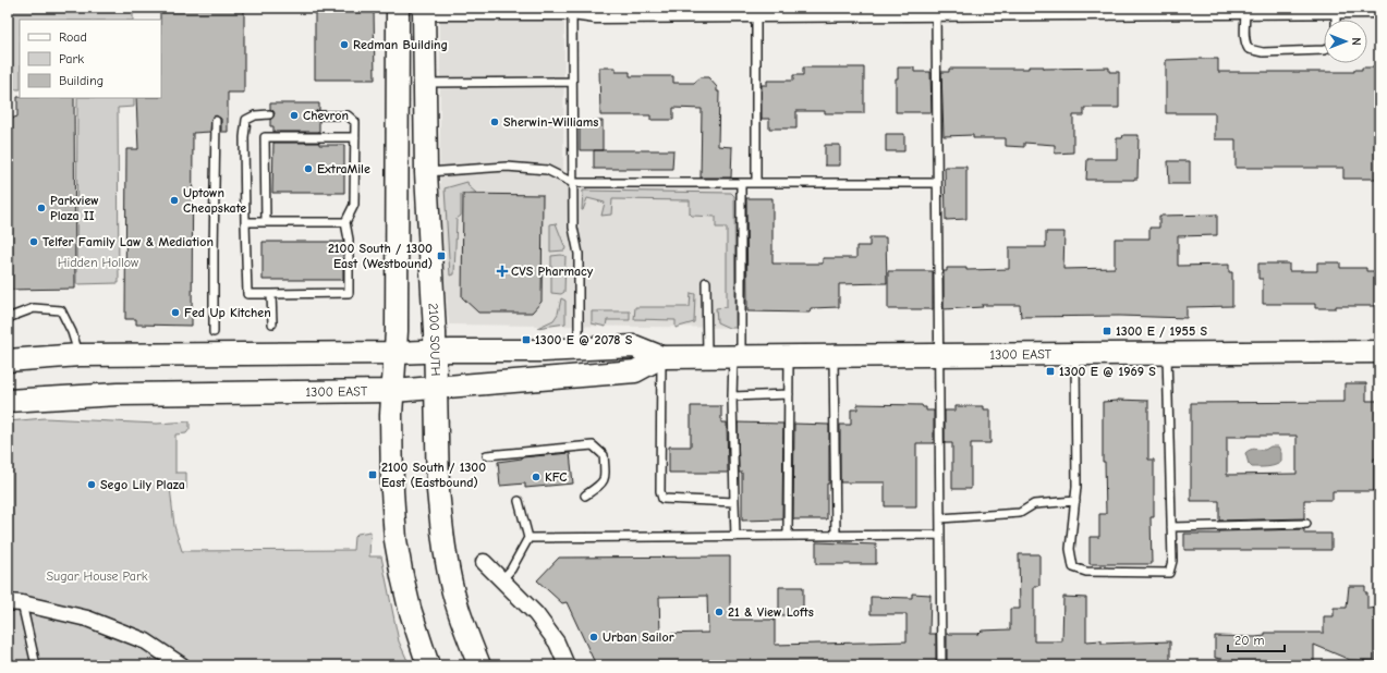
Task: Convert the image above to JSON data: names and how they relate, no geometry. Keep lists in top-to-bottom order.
{
  "streets": {
    "main road": ["2100 SOUTH", "1300 EAST"]
  },
  "crossings": [
    ["2100 SOUTH", "1300 EAST"]
  ],
  "parks": ["Hidden Hollow", "Sugar House Park"],
  "places": {
    "other": [
      "Redman Building",
      "Chevron",
      "Sherwin-Williams",
      "ExtraMile",
      "Uptown Cheapskate",
      "Parkview Plaza II",
      "Telfer Family Law & Mediation",
      "Fed Up Kitchen",
      "KFC",
      "Sego Lily Plaza",
      "21 & View Lofts",
      "Urban Sailor"
    ],
    "transit": [
      "2100 South / 1300 East (Westbound)",
      "1300 E / 1955 S",
      "1300 E @ 2078 S",
      "1300 E @ 1969 S",
      "2100 South / 1300 East (Eastbound)"
    ],
    "health": ["CVS Pharmacy"]
  },
  "legend": ["Road", "Park", "Building"],
  "scale_bar": "20 m",
  "north": "right"
}
